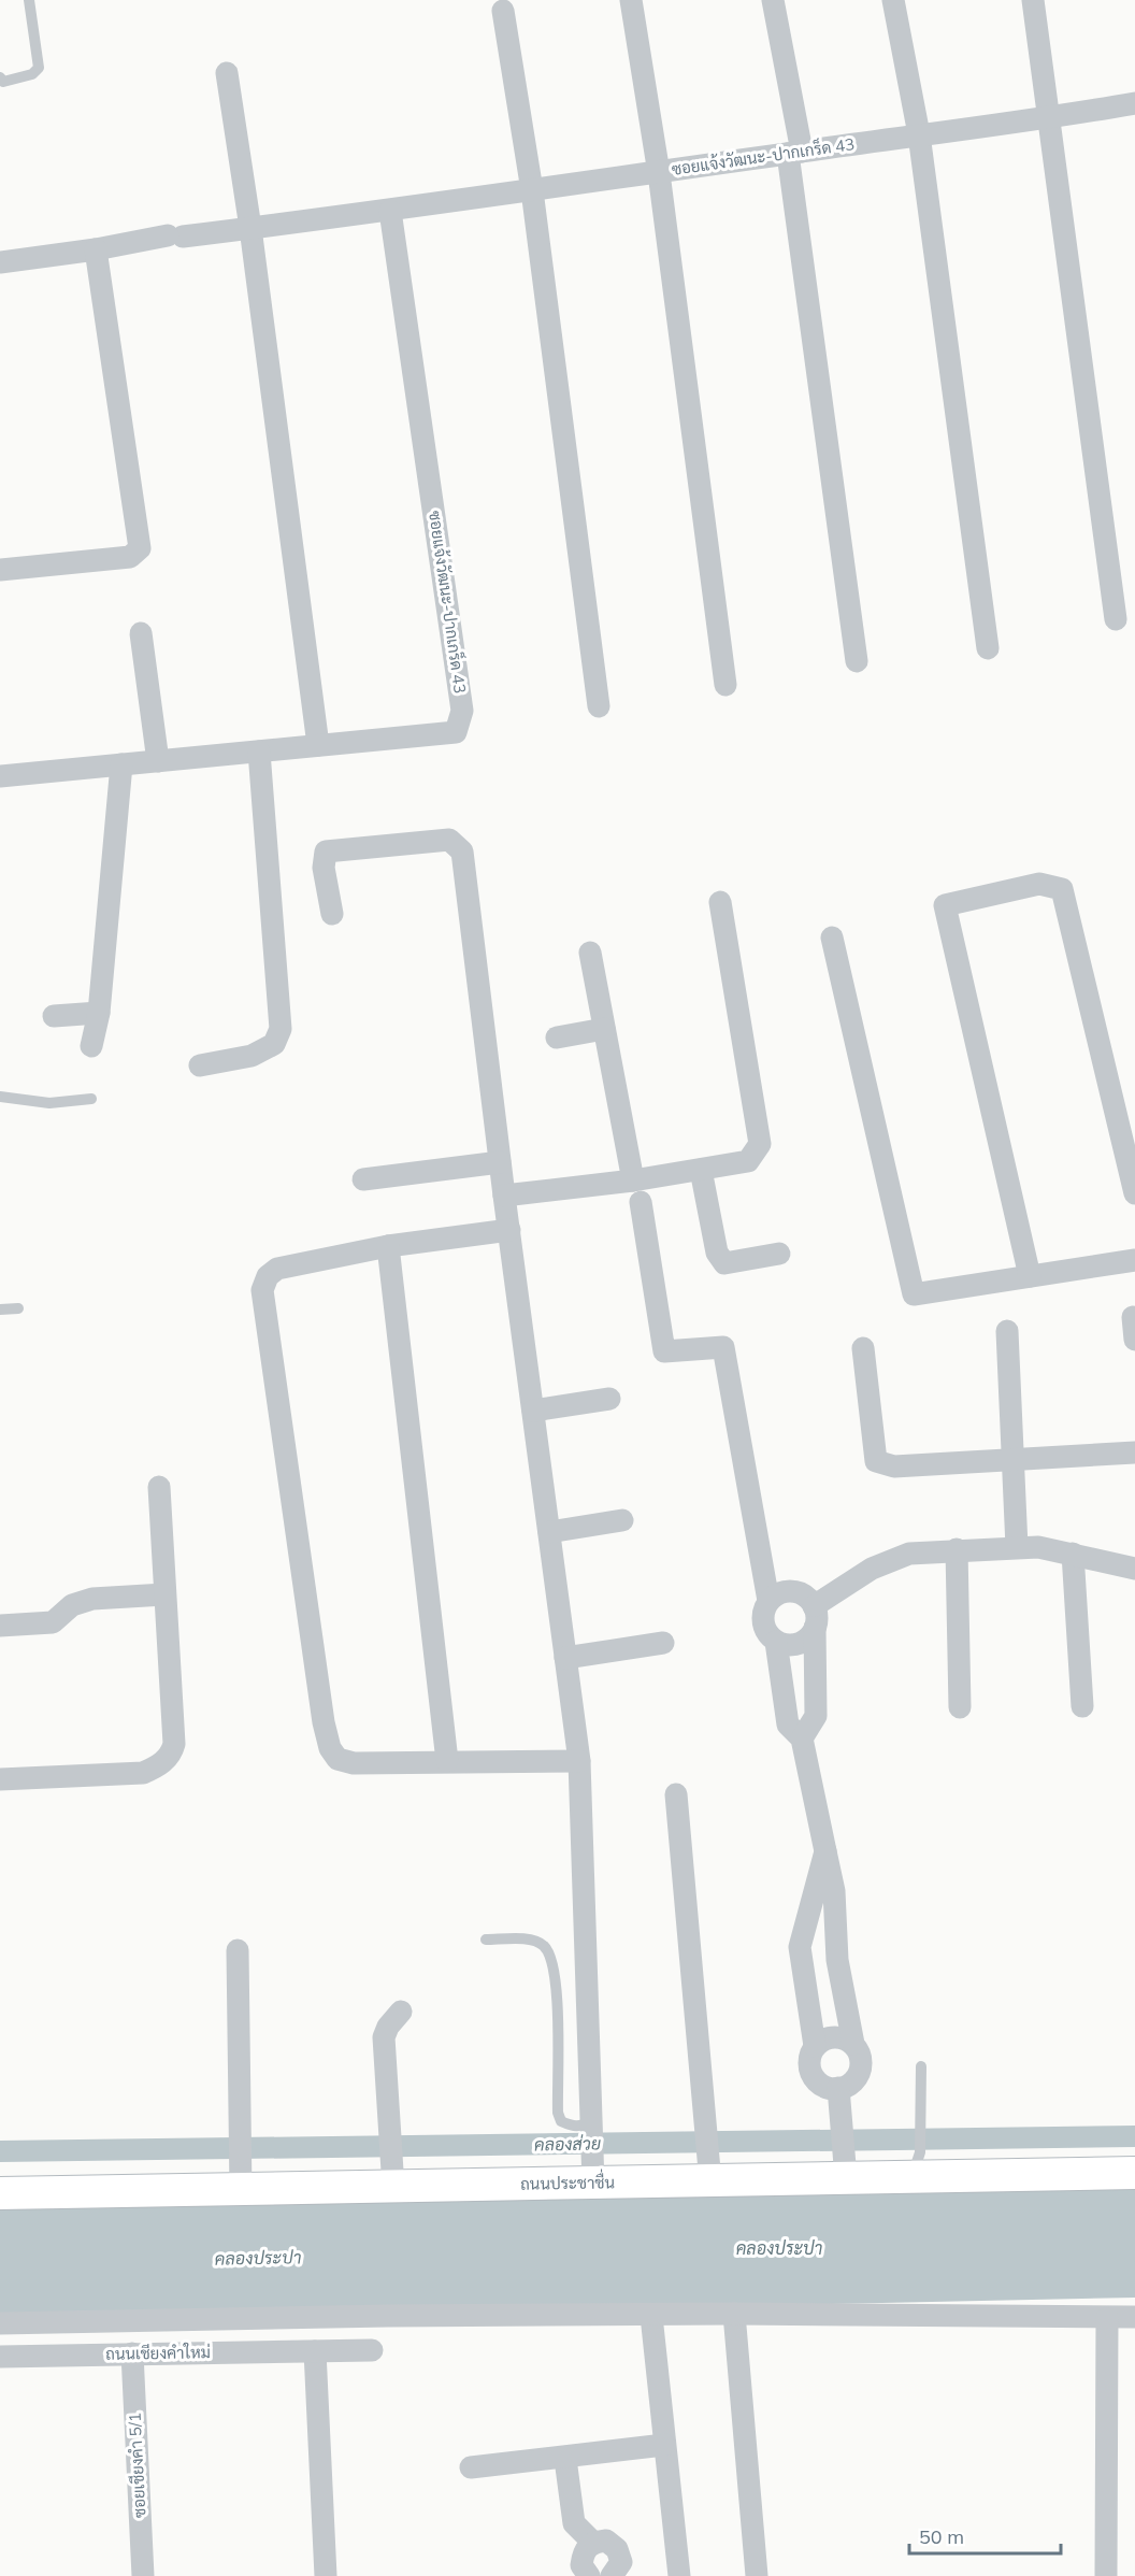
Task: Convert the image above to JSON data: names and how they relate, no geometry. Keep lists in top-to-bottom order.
{
  "streets": {
    "street": [
      "ซอยแจ้งวัฒนะ-ปากเกร็ด 43",
      "ถนนประชาชื่น",
      "ถนนเชียงคำใหม่",
      "ซอยเชียงคำ 5/1"
    ]
  },
  "crossings": [
    ["ถนนเชียงคำใหม่", "ซอยเชียงคำ 5/1"]
  ],
  "water": ["คลองส่วย", "คลองประปา"],
  "scale_bar": "50 m"
}
